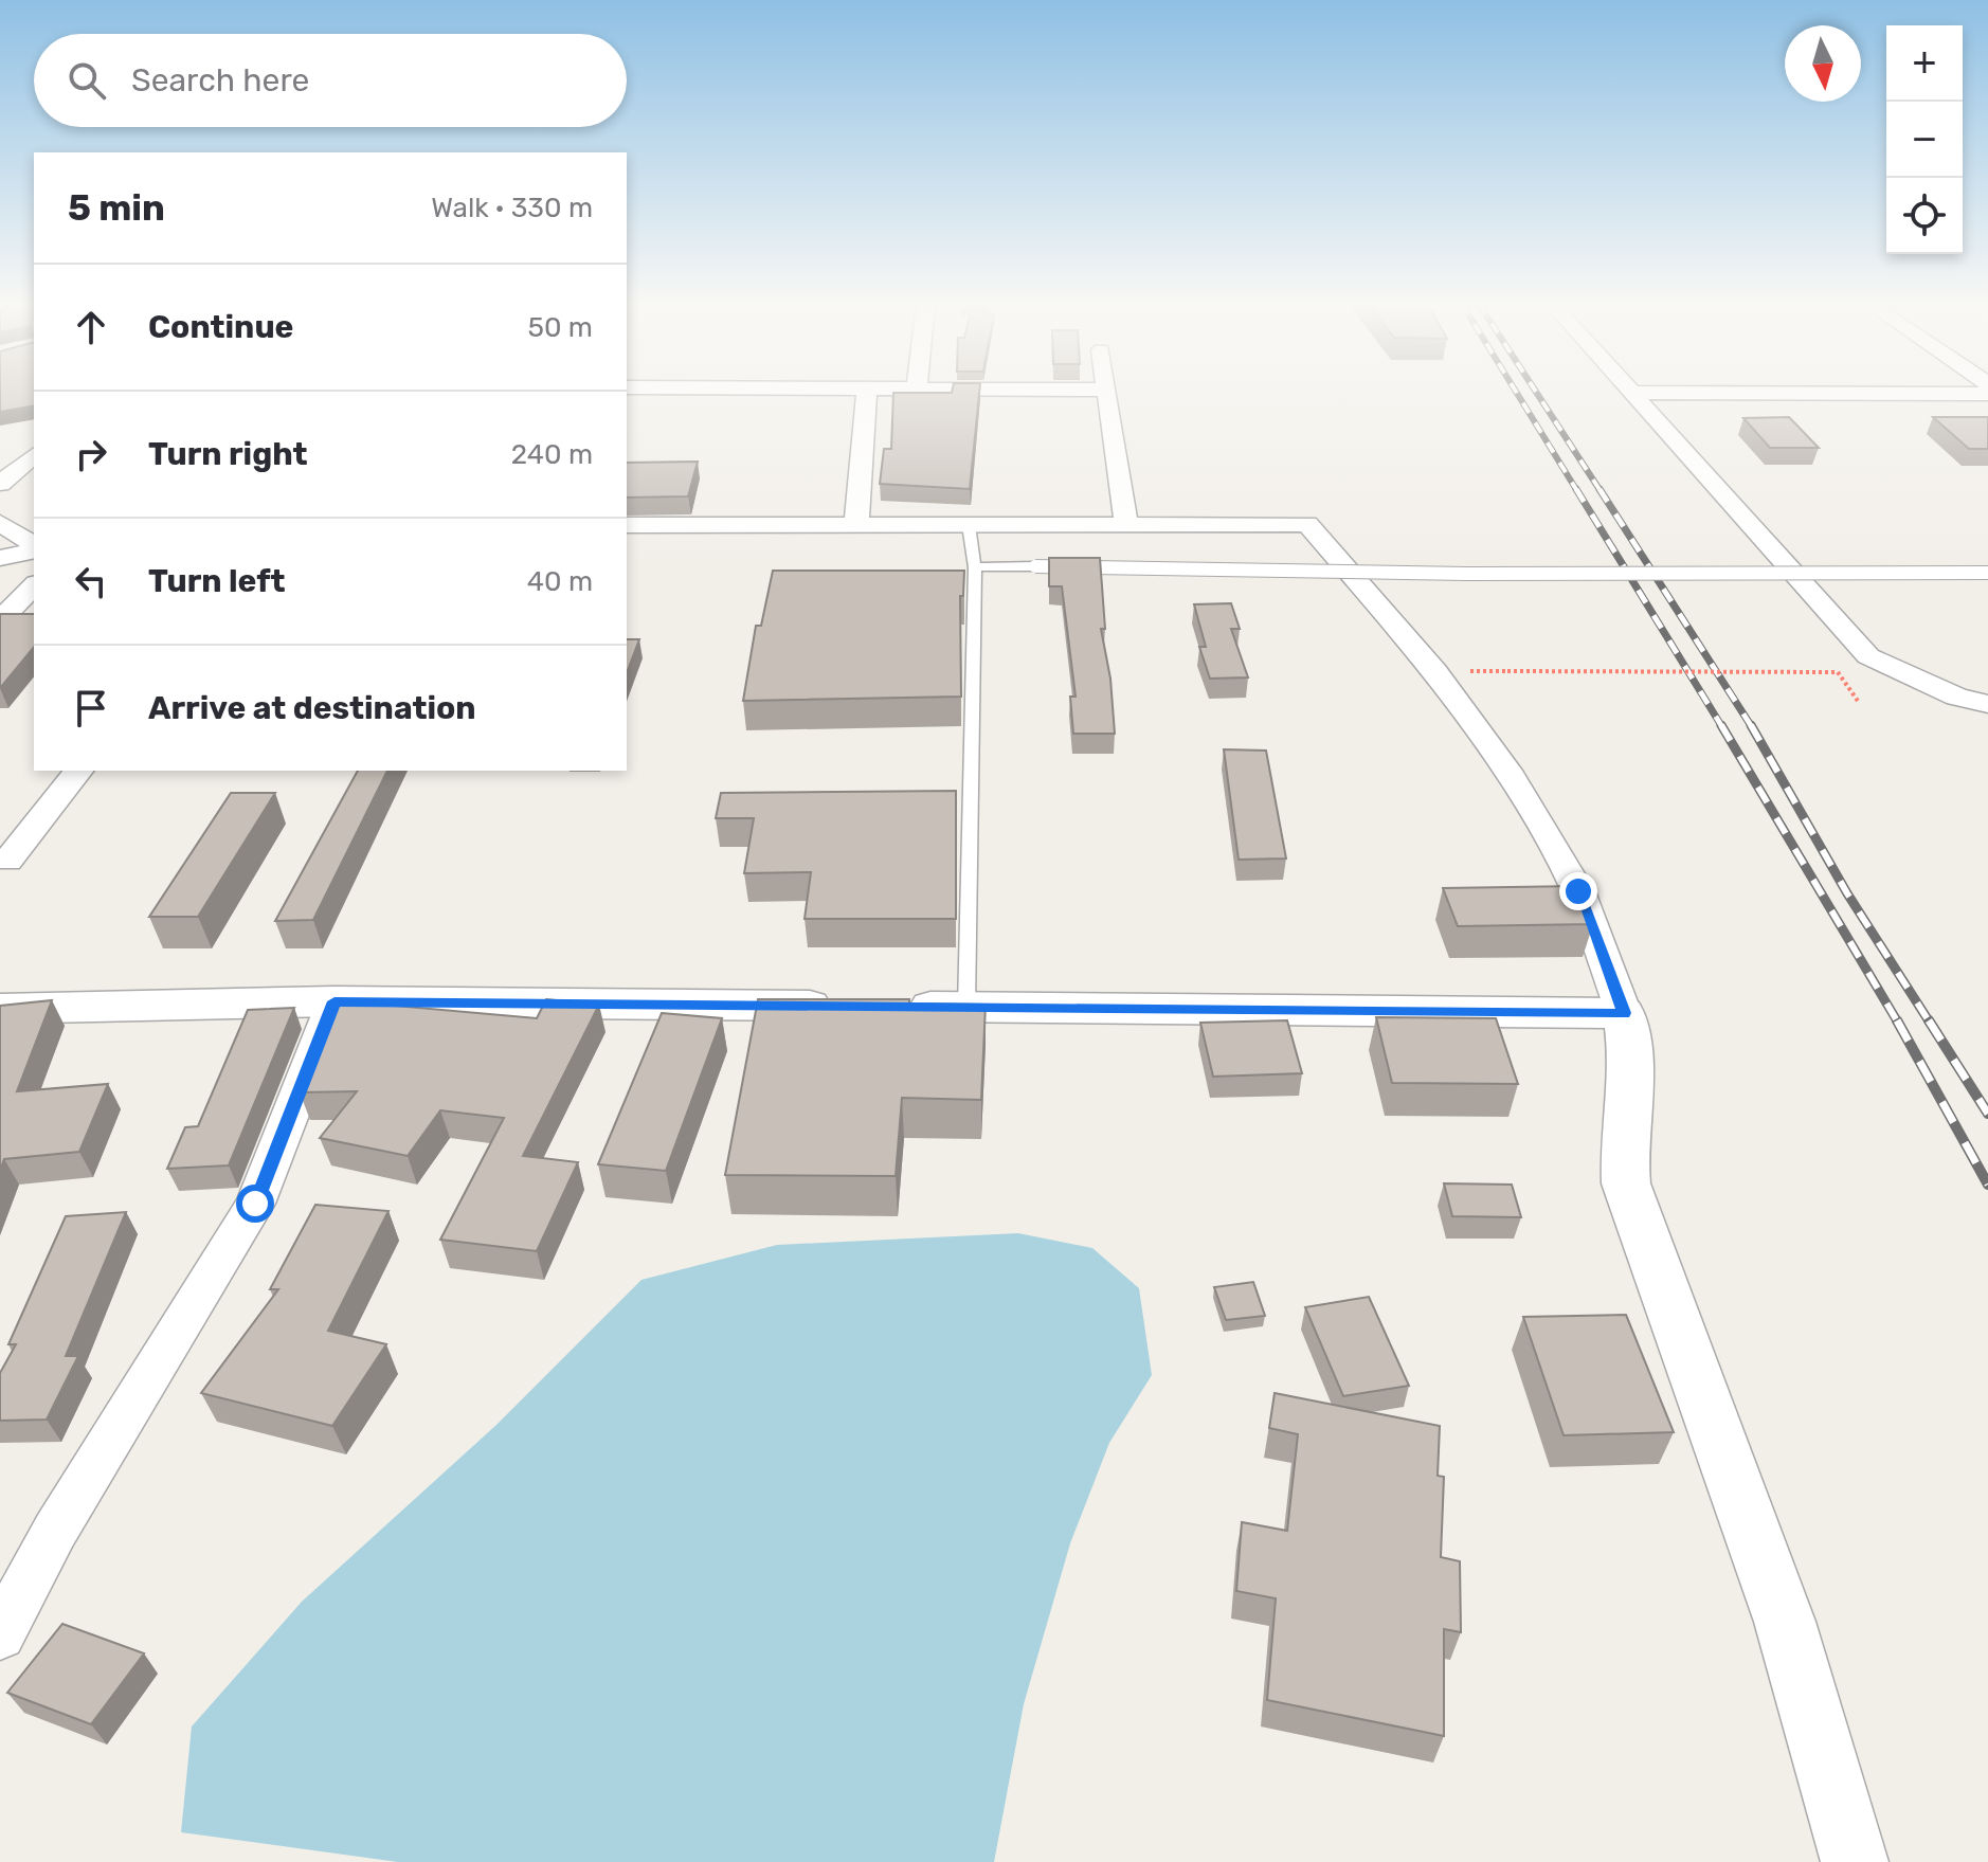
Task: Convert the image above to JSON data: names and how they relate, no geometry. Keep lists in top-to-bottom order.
{
  "north": "bottom",
  "page": {
    "map_buttons": ["+", "−"],
    "search": "Search here",
    "heading": ["5 min", "Walk · 330 m"],
    "list": [
      ["Continue", "50 m"],
      ["Turn right", "240 m"],
      ["Turn left", "40 m"],
      "Arrive at destination"
    ]
  }
}
